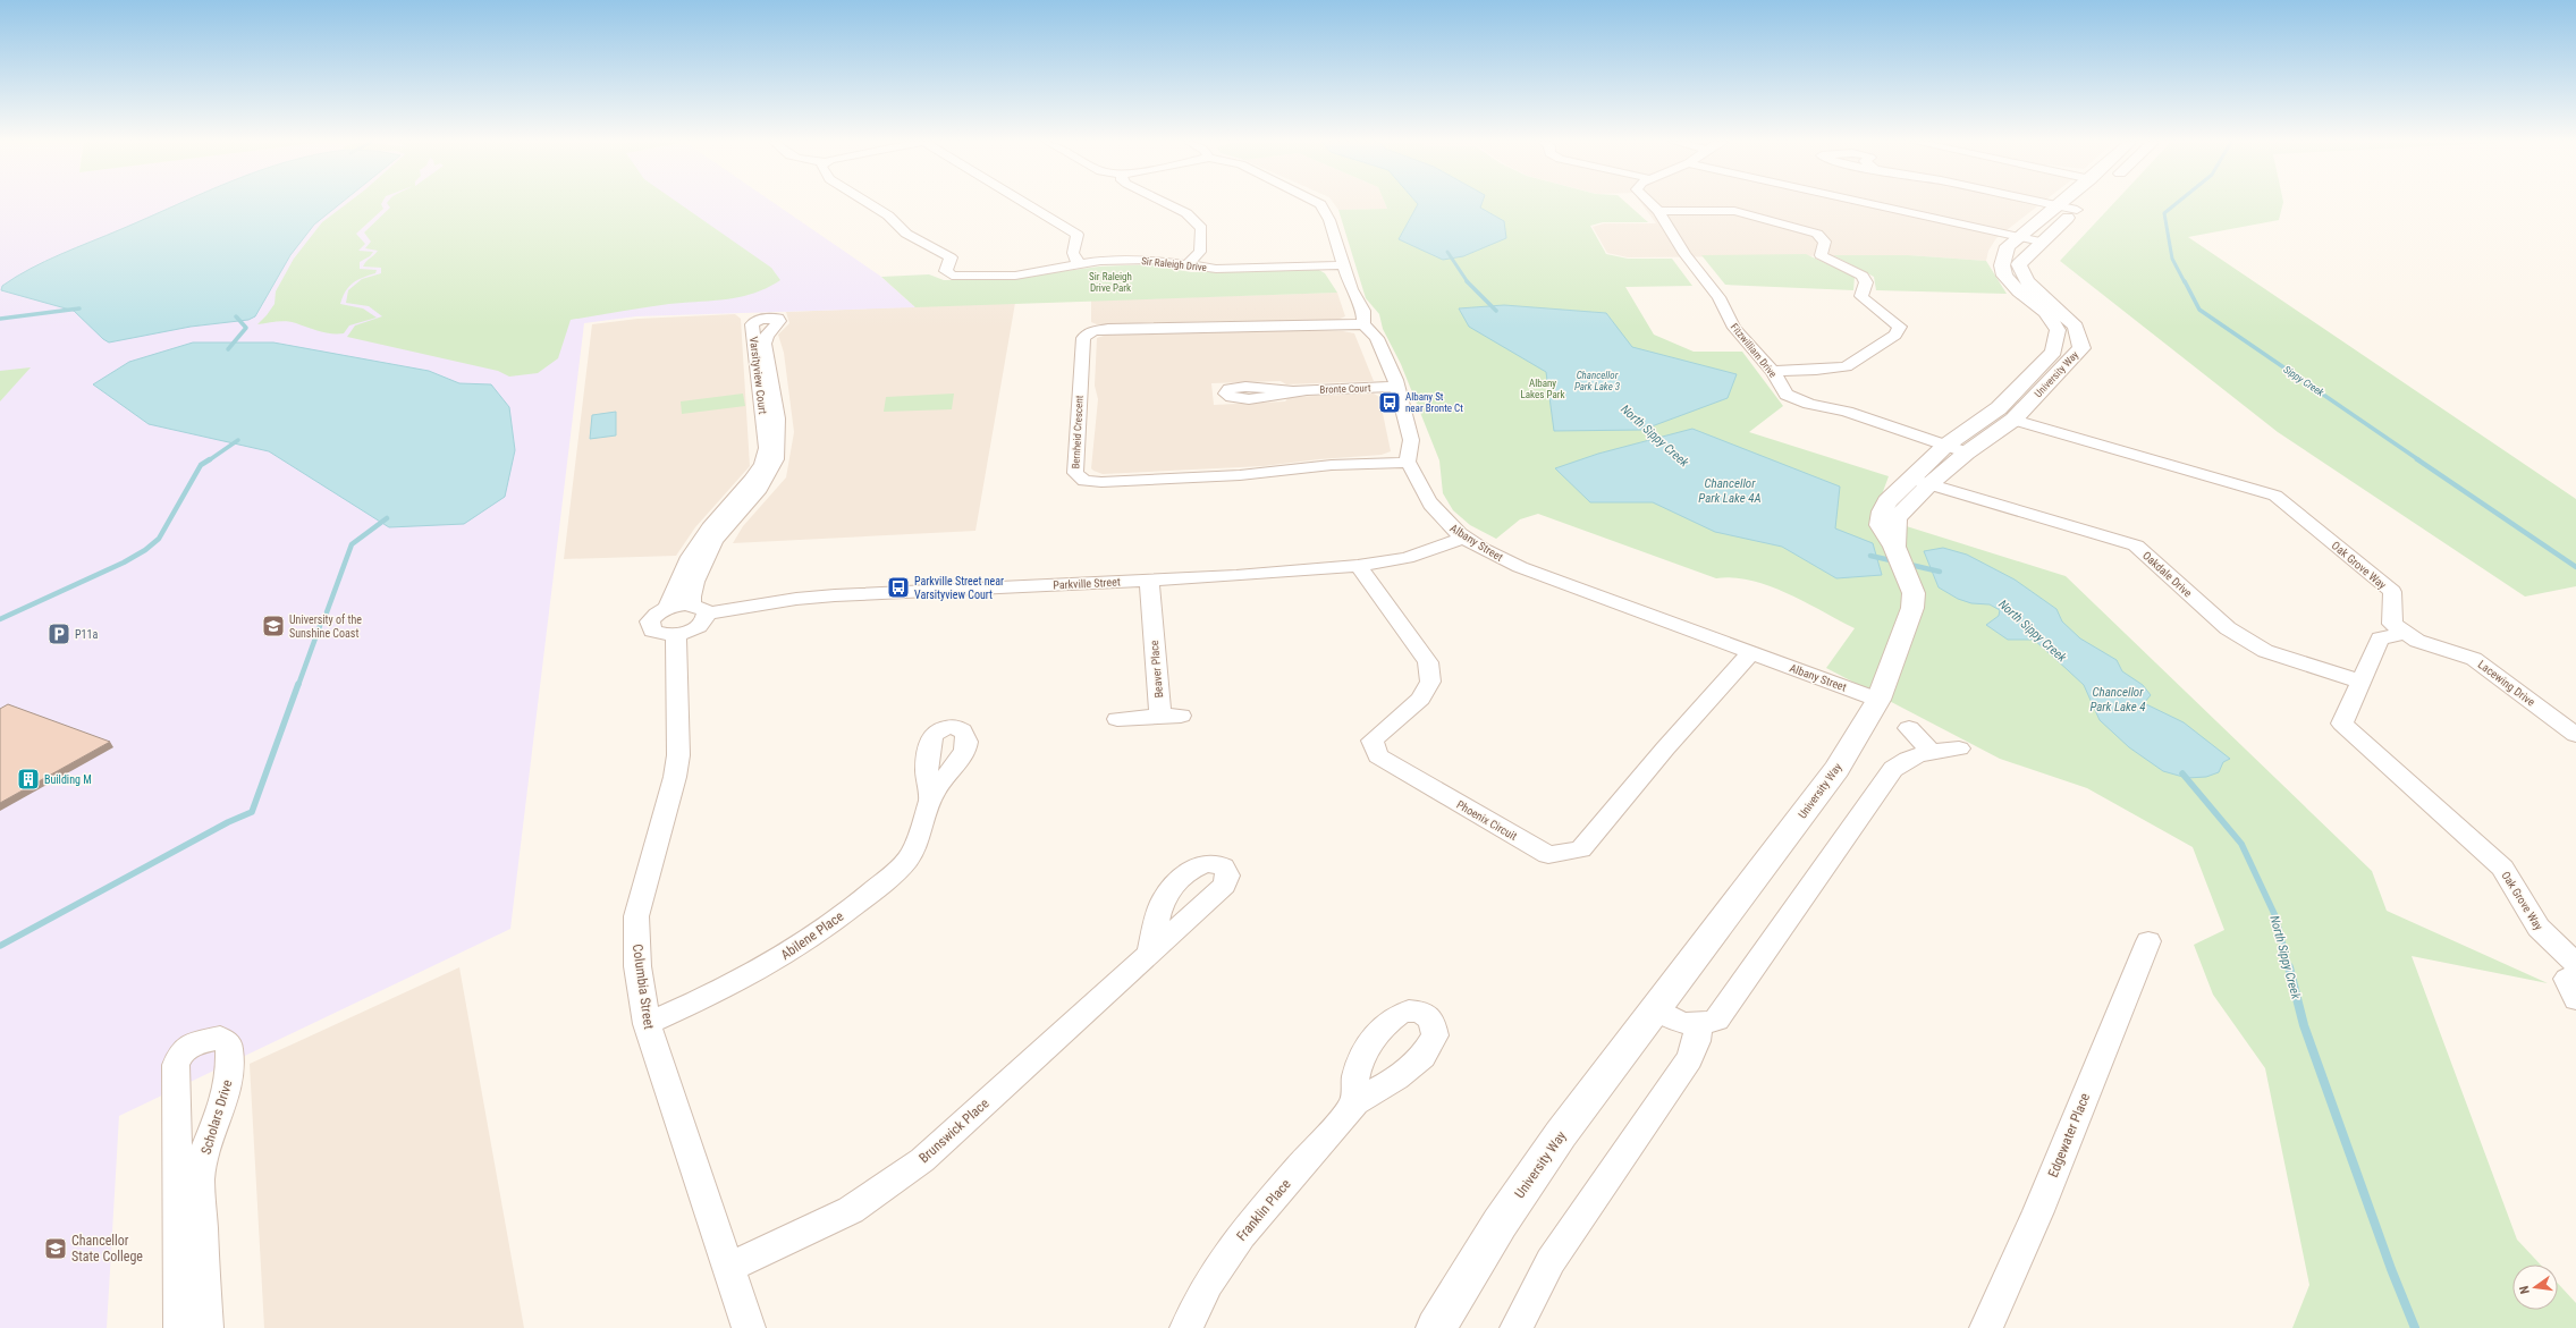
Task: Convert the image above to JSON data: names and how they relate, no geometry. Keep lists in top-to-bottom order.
{
  "streets": {
    "street": [
      "Sir Raleigh Drive",
      "Fitzwilliam Drive",
      "University Way",
      "Varsityview Court",
      "Bronte Court",
      "Bernheid Crescent",
      "Albany Street",
      "Oak Grove Way",
      "Oakdale Drive",
      "Parkville Street",
      "Beaver Place",
      "Lacewing Drive",
      "Phoenix Circuit",
      "Abilene Place",
      "Columbia Street",
      "Scholars Drive",
      "Brunswick Place",
      "Edgewater Place",
      "Franklin Place"
    ]
  },
  "crossings": [
    ["Fitzwilliam Drive", "University Way"],
    ["University Way", "Albany Street"],
    ["University Way", "Oak Grove Way"],
    ["University Way", "Oakdale Drive"],
    ["Varsityview Court", "Parkville Street"],
    ["Bernheid Crescent", "Albany Street"],
    ["Albany Street", "Parkville Street"],
    ["Albany Street", "Phoenix Circuit"],
    ["Oak Grove Way", "Oakdale Drive"],
    ["Oak Grove Way", "Lacewing Drive"],
    ["Parkville Street", "Beaver Place"],
    ["Parkville Street", "Phoenix Circuit"],
    ["Abilene Place", "Columbia Street"],
    ["Columbia Street", "Brunswick Place"]
  ],
  "water": [
    "Chancellor Park Lake 3",
    "Sippy Creek",
    "North Sippy Creek",
    "Chancellor Park Lake 4A",
    "Chancellor Park Lake 4"
  ],
  "parks": ["Sir Raleigh Drive Park", "Albany Lakes Park"],
  "places": {
    "bus stop": ["Albany St near Bronte Ct", "Parkville Street near Varsityview Court"],
    "school or university": ["University of the Sunshine Coast", "Chancellor State College"],
    "parking": ["P11a"],
    "building": ["Building M"]
  },
  "north": "left"
}
